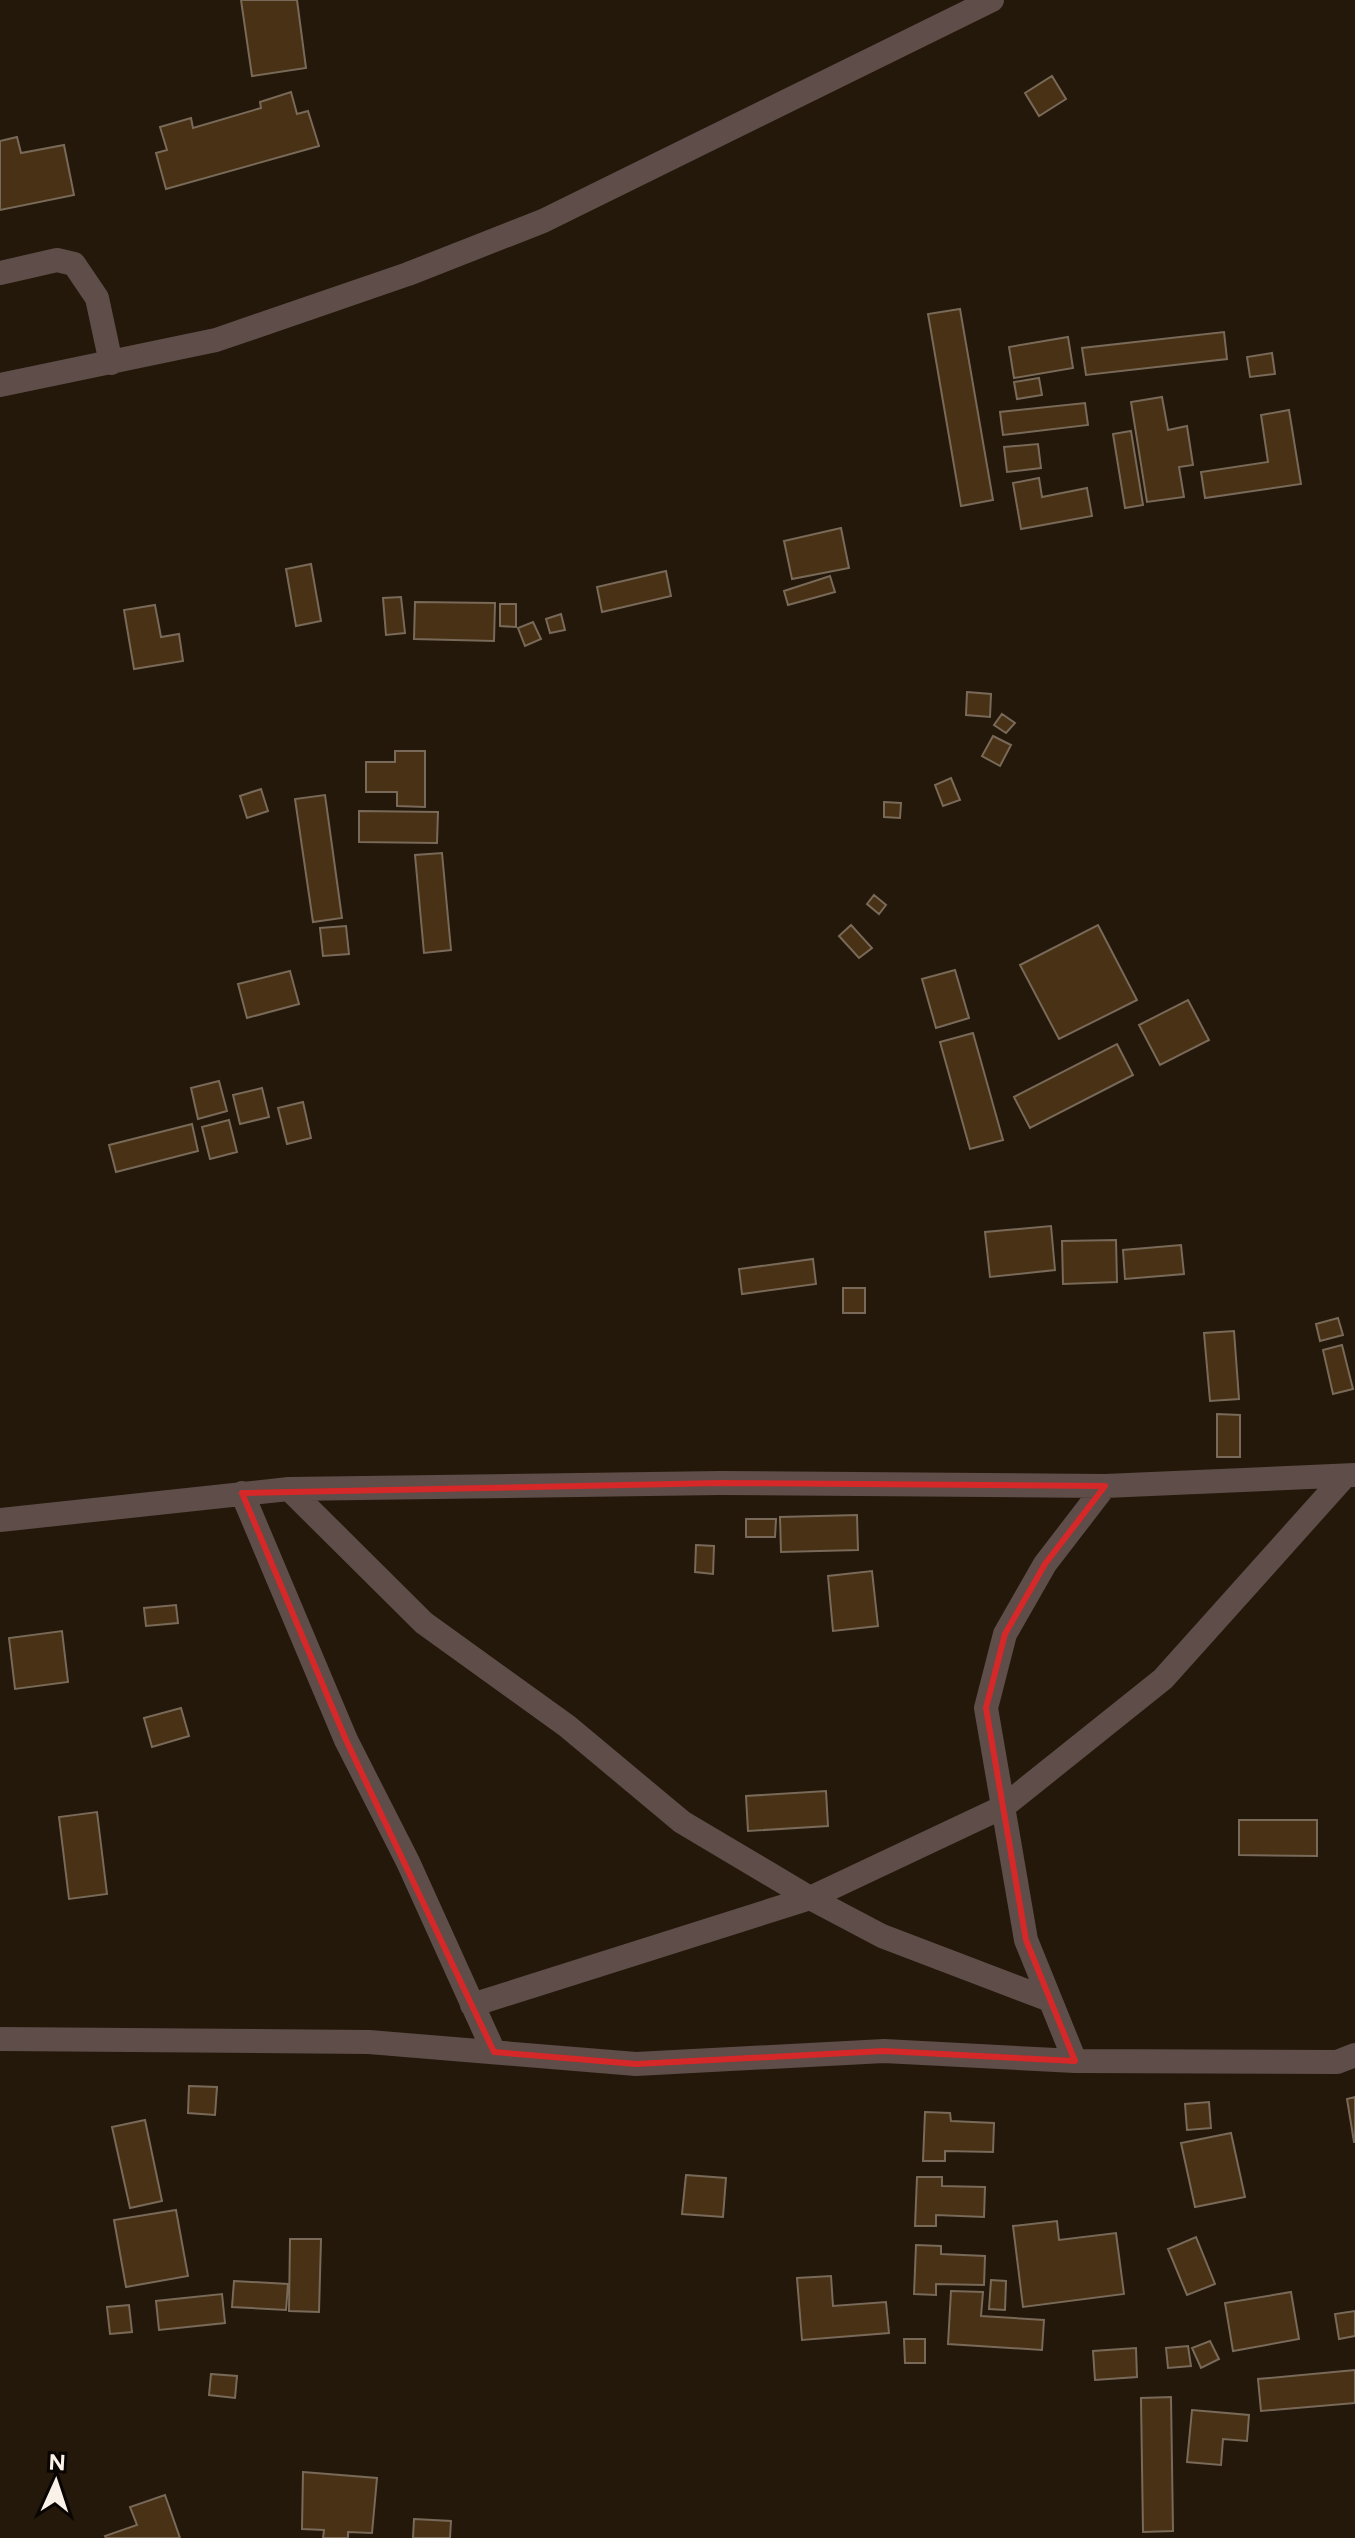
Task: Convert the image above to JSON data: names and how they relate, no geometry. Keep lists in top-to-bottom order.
{
  "north": "top"
}
